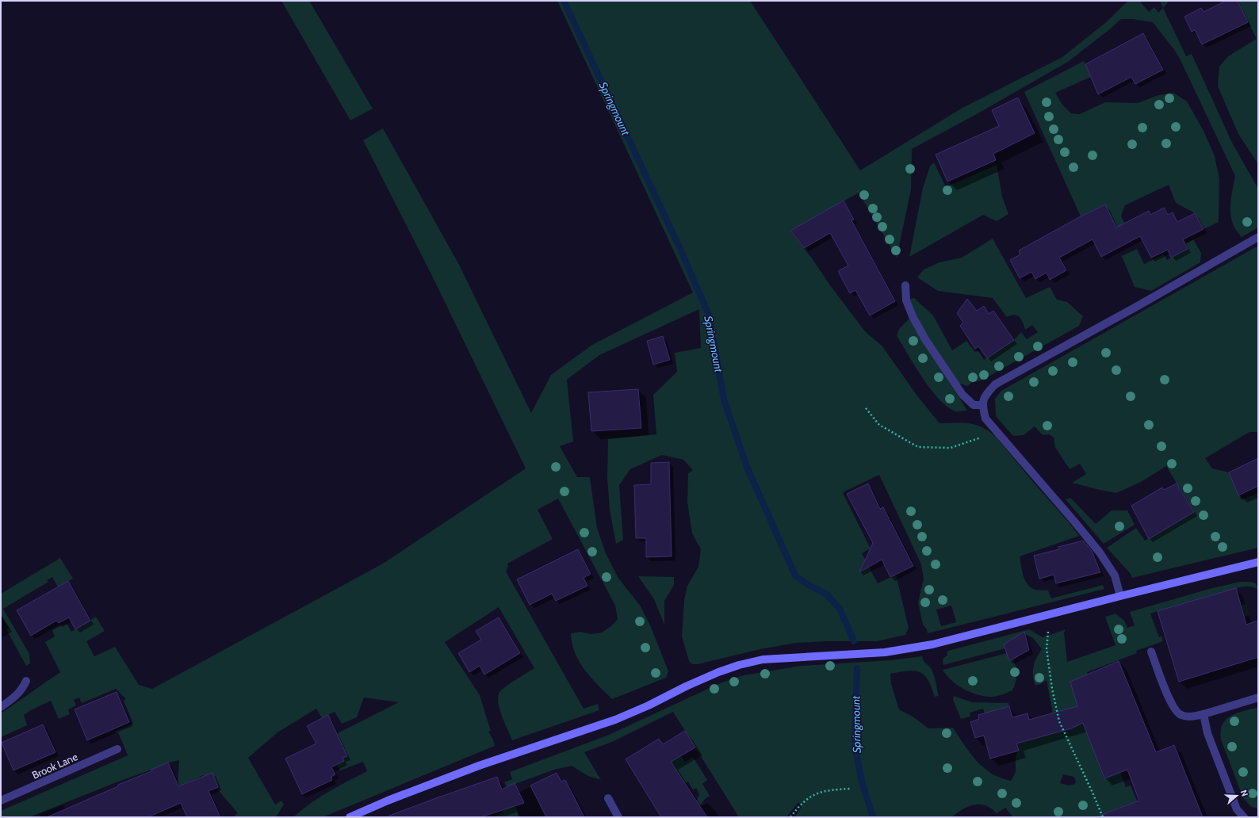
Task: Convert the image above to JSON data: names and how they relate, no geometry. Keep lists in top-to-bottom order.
{
  "streets": {
    "street": ["Brook Lane"]
  },
  "water": ["Springmount"],
  "north": "right"
}
